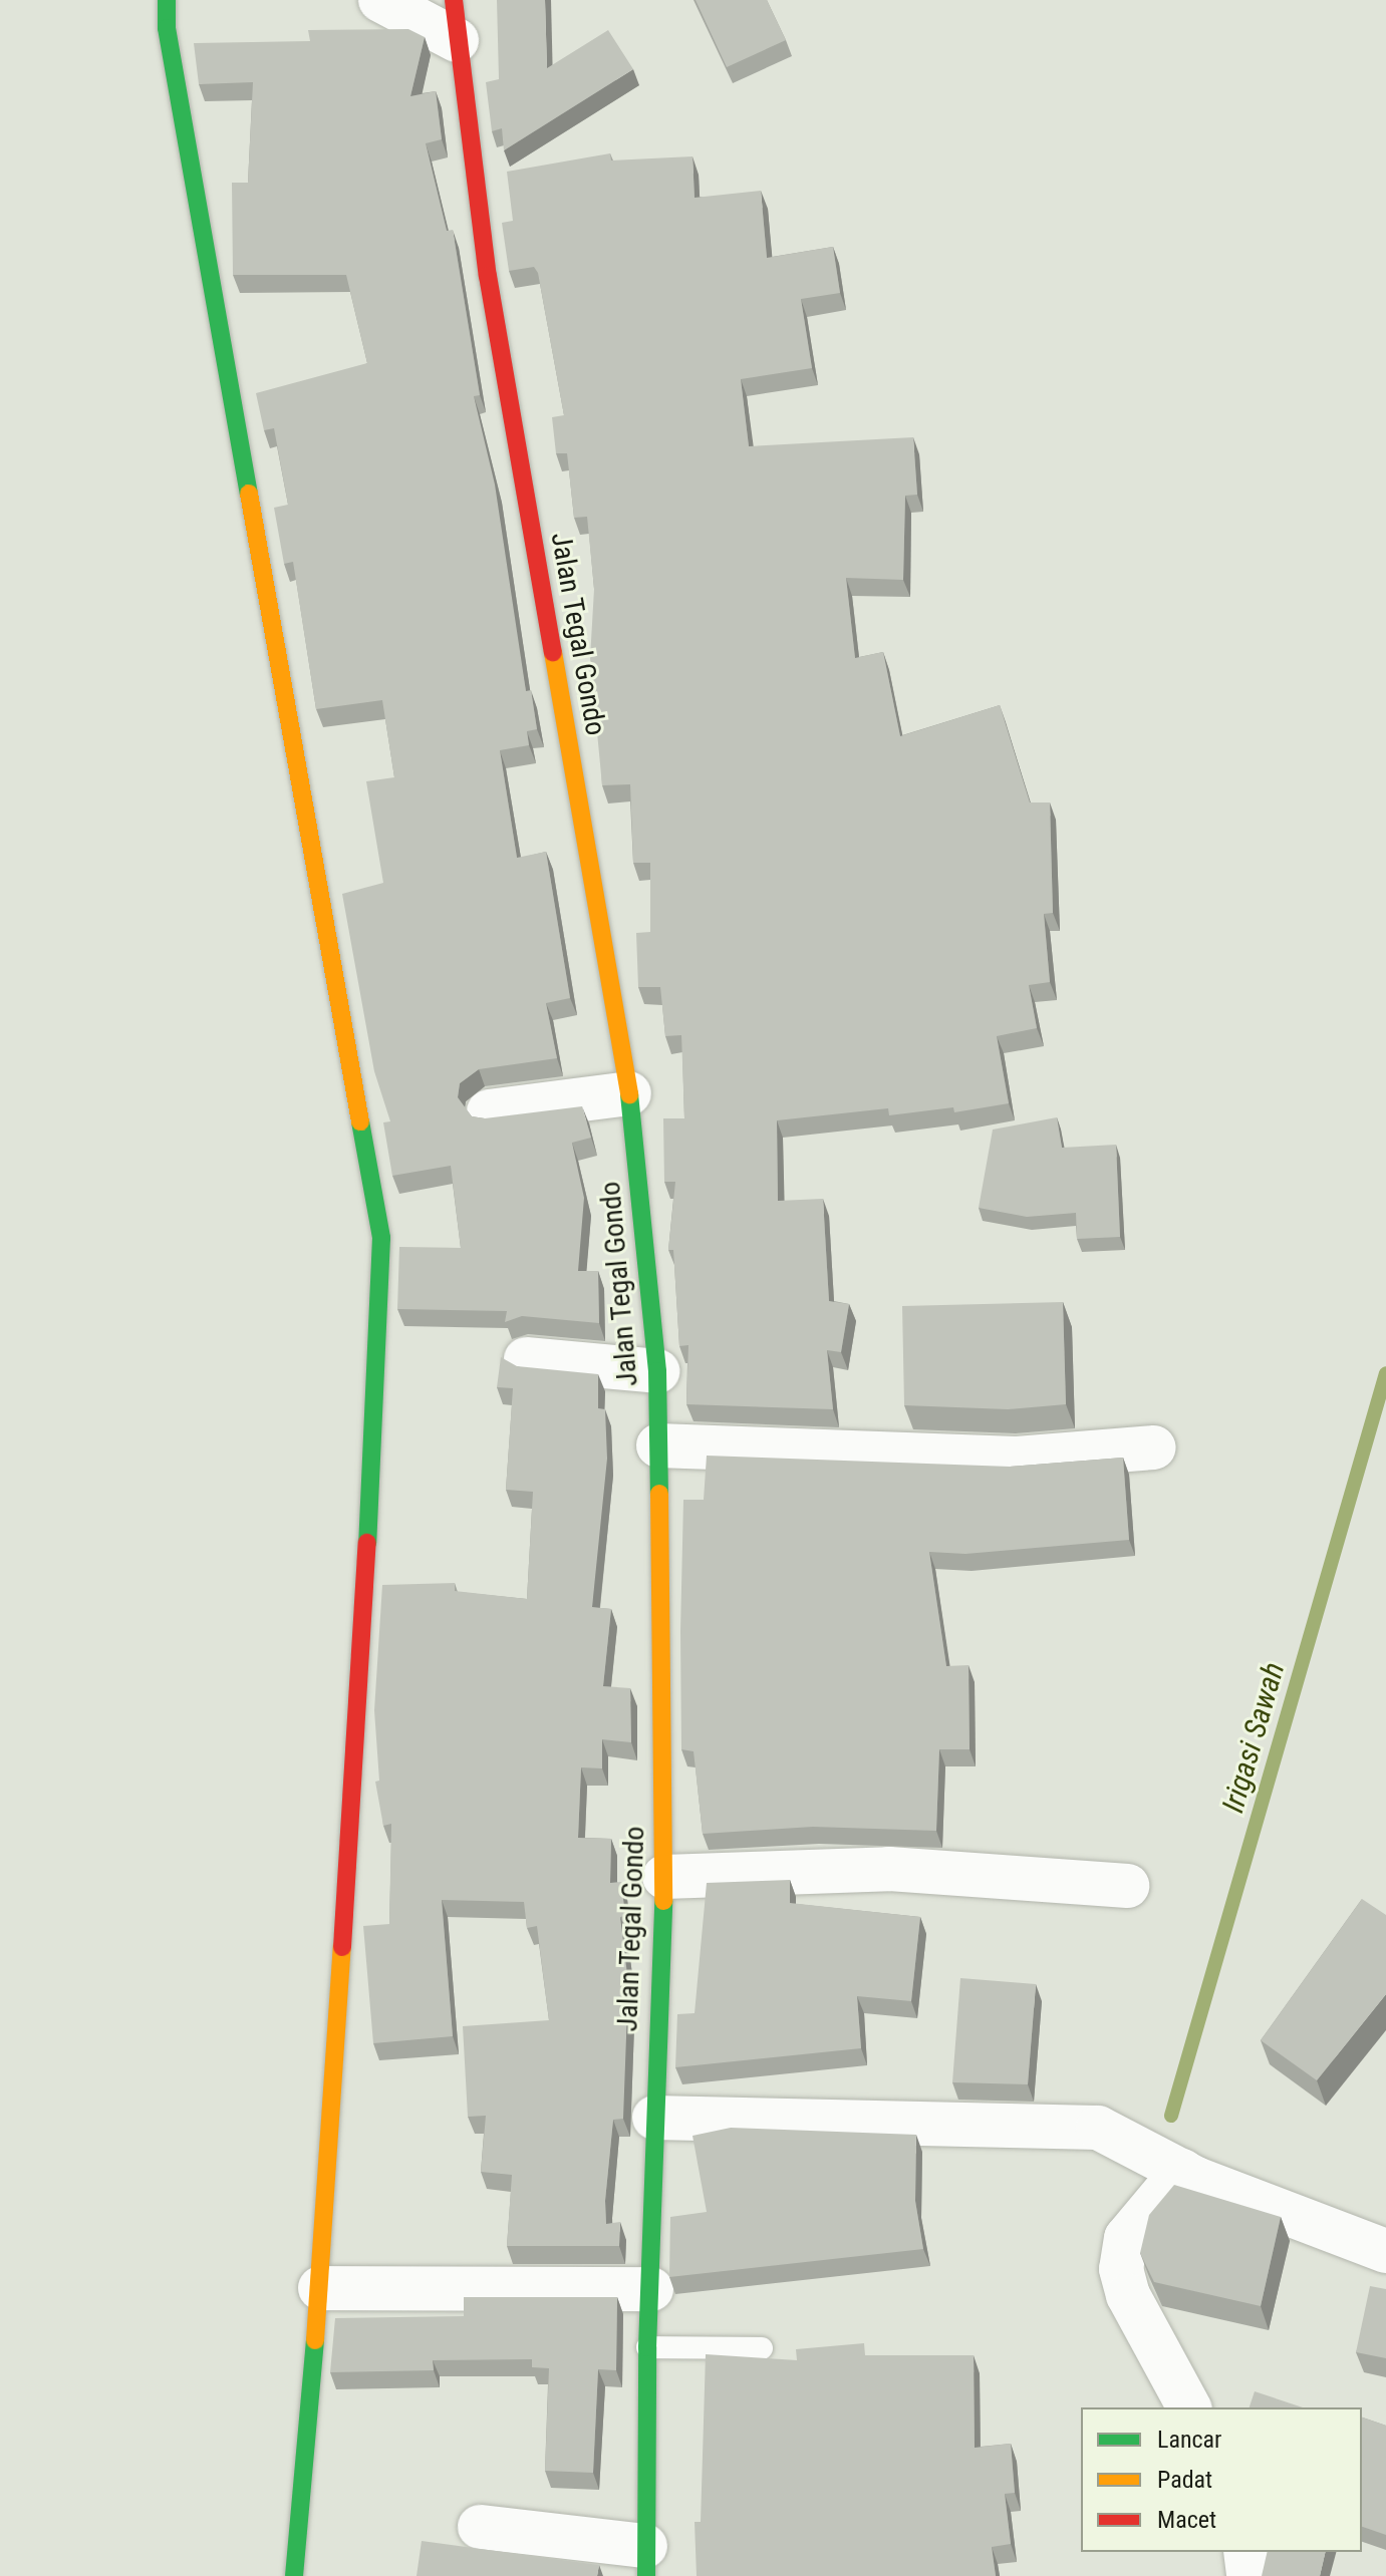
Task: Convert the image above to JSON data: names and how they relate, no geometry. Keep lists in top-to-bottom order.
{
  "streets": {
    "street": ["Jalan Tegal Gondo"]
  },
  "water": ["Irigasi Sawah"],
  "legend": ["Lancar", "Padat", "Macet"]
}
